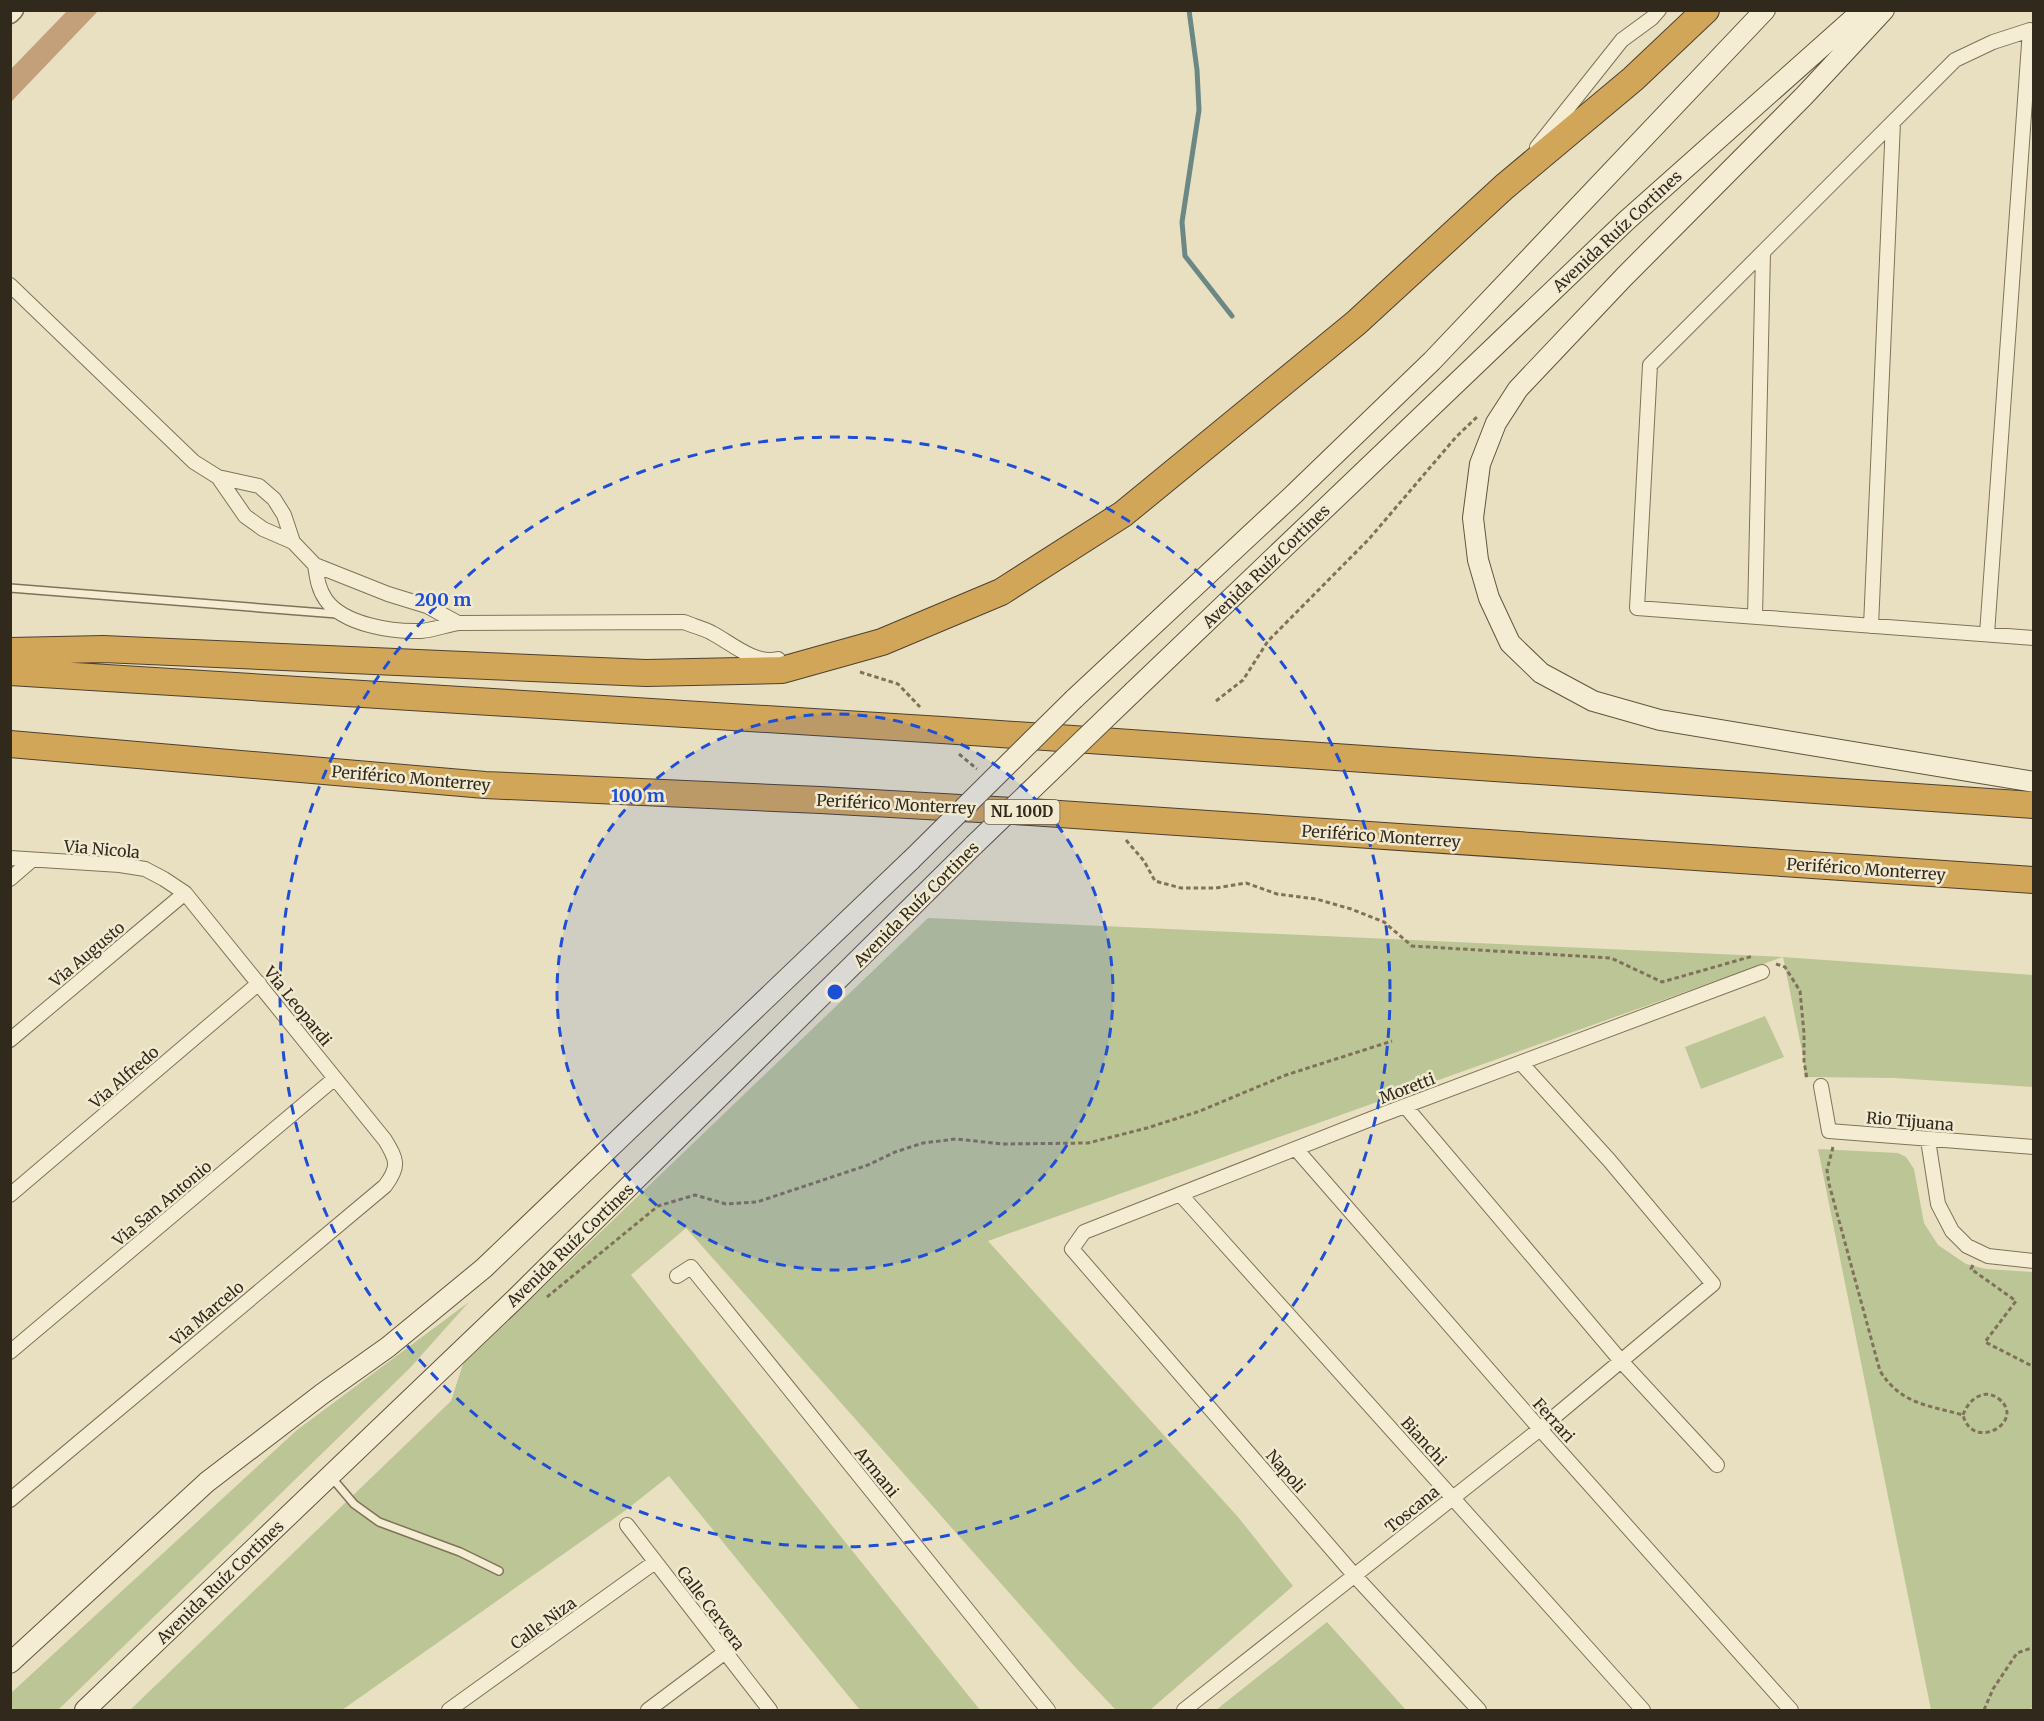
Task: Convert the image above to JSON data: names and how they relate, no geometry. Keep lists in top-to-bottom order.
{
  "streets": {
    "highway": ["Periférico Monterrey", "NL 100D"],
    "main road": ["Avenida Ruíz Cortines"],
    "street": [
      "Via Nicola",
      "Via Augusto",
      "Via Leopardi",
      "Via Alfredo",
      "Moretti",
      "Rio Tijuana",
      "Via San Antonio",
      "Via Marcelo",
      "Ferrari",
      "Bianchi",
      "Napoli",
      "Armani",
      "Toscana",
      "Calle Cervera",
      "Calle Niza"
    ]
  },
  "crossings": [
    ["Via Nicola", "Via Augusto"],
    ["Via Nicola", "Via Leopardi"],
    ["Via Augusto", "Via Leopardi"],
    ["Via Leopardi", "Via Alfredo"],
    ["Via Leopardi", "Via San Antonio"],
    ["Via Leopardi", "Via Marcelo"],
    ["Moretti", "Ferrari"],
    ["Moretti", "Bianchi"],
    ["Moretti", "Napoli"],
    ["Moretti", "Toscana"],
    ["Ferrari", "Toscana"],
    ["Bianchi", "Toscana"],
    ["Napoli", "Toscana"],
    ["Calle Cervera", "Calle Niza"]
  ],
  "rings": ["200 m", "100 m"]
}
